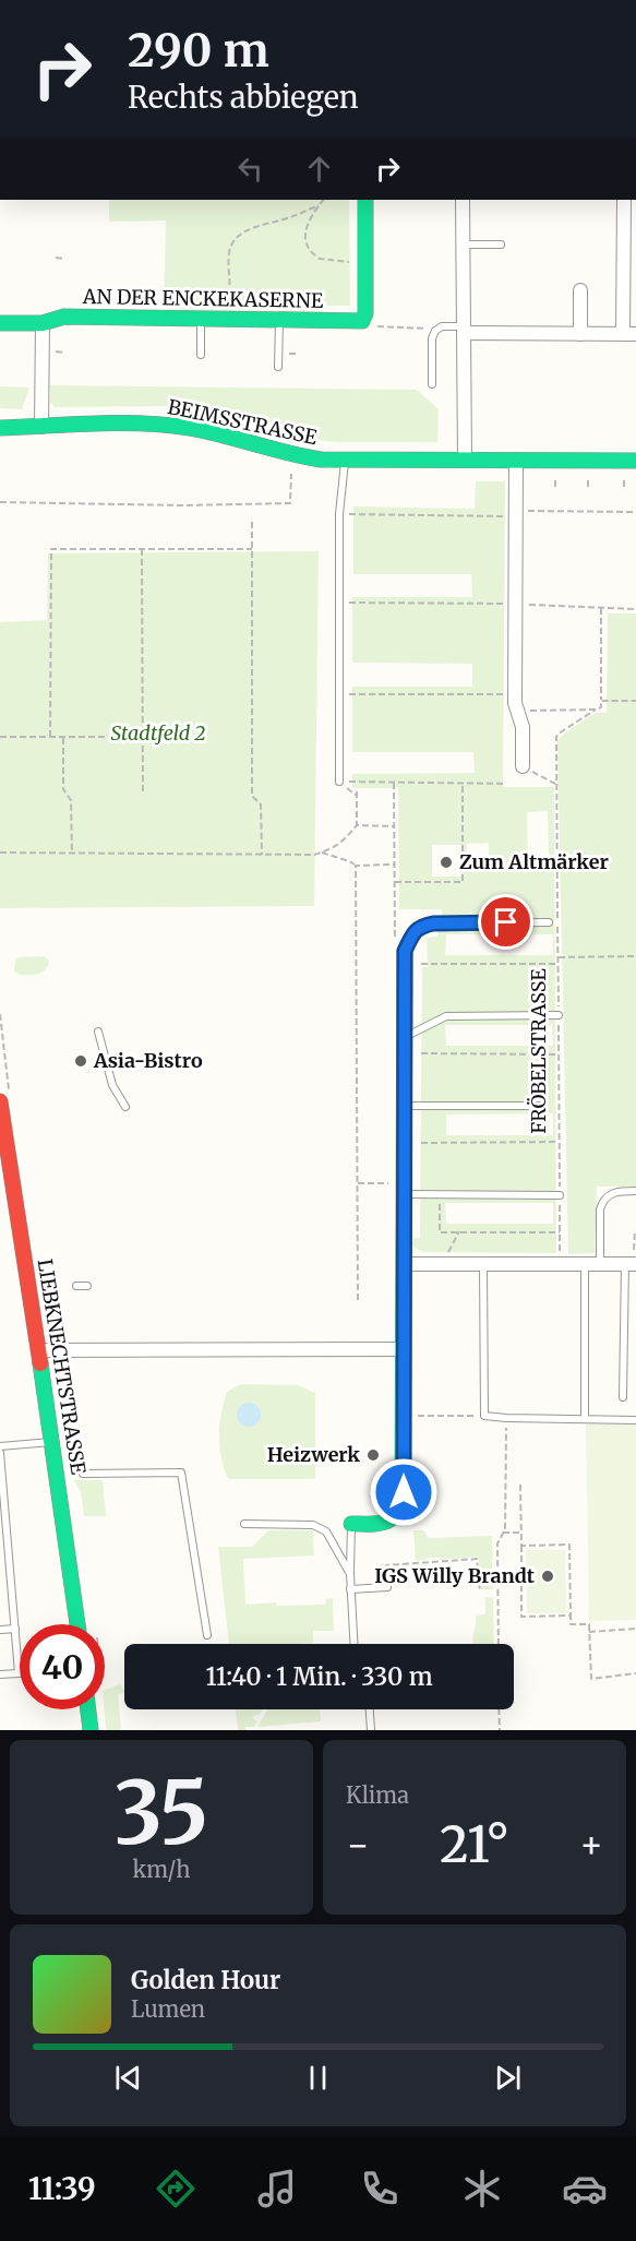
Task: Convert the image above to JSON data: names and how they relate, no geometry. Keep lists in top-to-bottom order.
{
  "streets": {
    "street": ["AN DER ENCKEKASERNE", "BEIMSSTRASSE", "LIEBKNECHTSTRASSE"],
    "path": ["FRÖBELSTRASSE"]
  },
  "parks": ["Stadtfeld 2"],
  "places": [
    "Zum Altmärker",
    "Asia-Bistro",
    "Heizwerk",
    "IGS Willy Brandt"
  ],
  "page": {
    "turn": ["290 m", "Rechts abbiegen"],
    "limit": "40",
    "trip": "11:40 · 1 Min. · 330 m",
    "tile": [
      ["35", "km/h"],
      "Klima"
    ],
    "heat": ["−", "21°", "+"],
    "song": ["Golden Hour", "Lumen"],
    "tabs": "11:39"
  }
}
